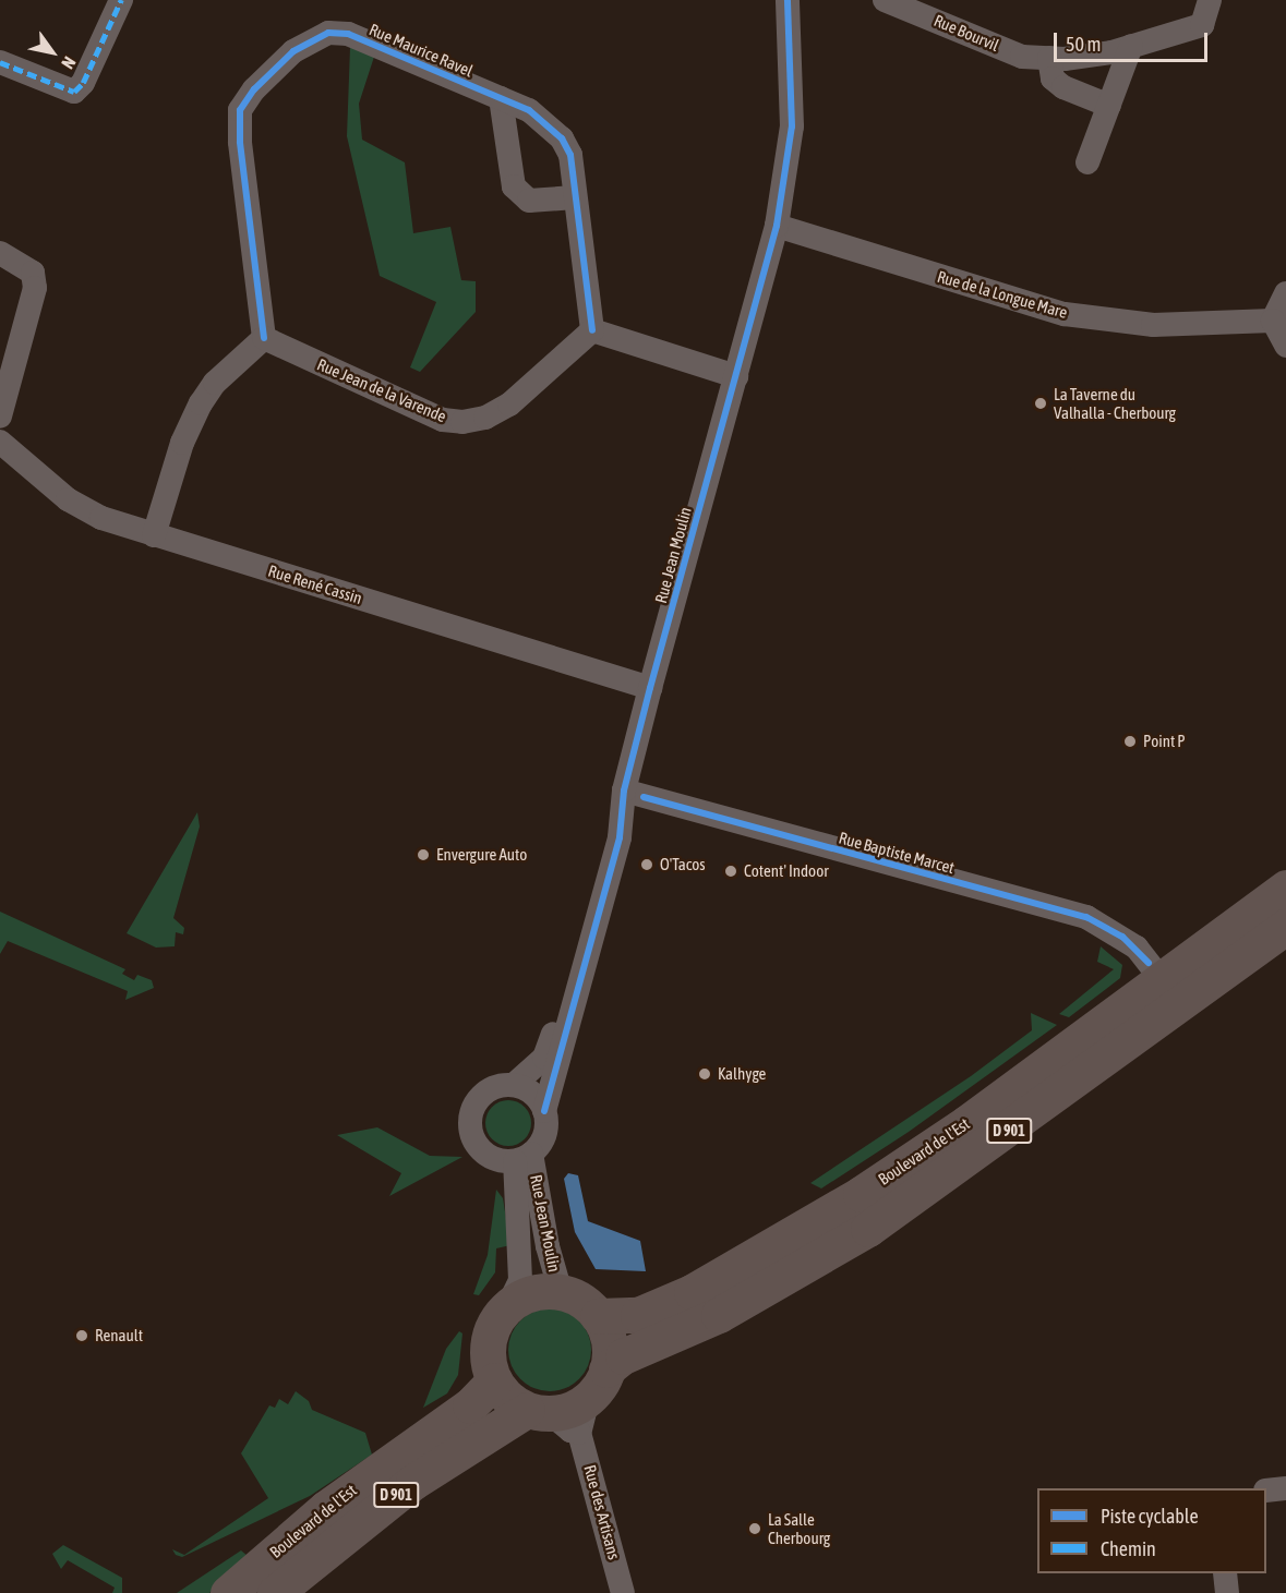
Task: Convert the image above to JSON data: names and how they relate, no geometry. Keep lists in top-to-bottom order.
{
  "streets": {
    "main road": ["D 901", "Boulevard de l'Est"],
    "street": [
      "Rue Bourvil",
      "Rue Maurice Ravel",
      "Rue de la Longue Mare",
      "Rue Jean de la Varende",
      "Rue Jean Moulin",
      "Rue René Cassin",
      "Rue Baptiste Marcet",
      "Rue des Artisans"
    ]
  },
  "crossings": [
    ["Rue Maurice Ravel", "Rue Jean de la Varende"],
    ["Rue de la Longue Mare", "Rue Jean Moulin"],
    ["Rue Jean Moulin", "Rue René Cassin"],
    ["Rue Jean Moulin", "Rue Baptiste Marcet"],
    ["Rue Jean Moulin", "Boulevard de l'Est"],
    ["Rue Jean Moulin", "Rue des Artisans"],
    ["Rue Baptiste Marcet", "Boulevard de l'Est"],
    ["Boulevard de l'Est", "Rue des Artisans"]
  ],
  "places": [
    "La Taverne du Valhalla - Cherbourg",
    "Point P",
    "Envergure Auto",
    "O'Tacos",
    "Cotent' Indoor",
    "Kalhyge",
    "Renault",
    "La Salle Cherbourg"
  ],
  "legend": ["Piste cyclable", "Chemin"],
  "scale_bar": "50 m",
  "north": "bottom right"
}
